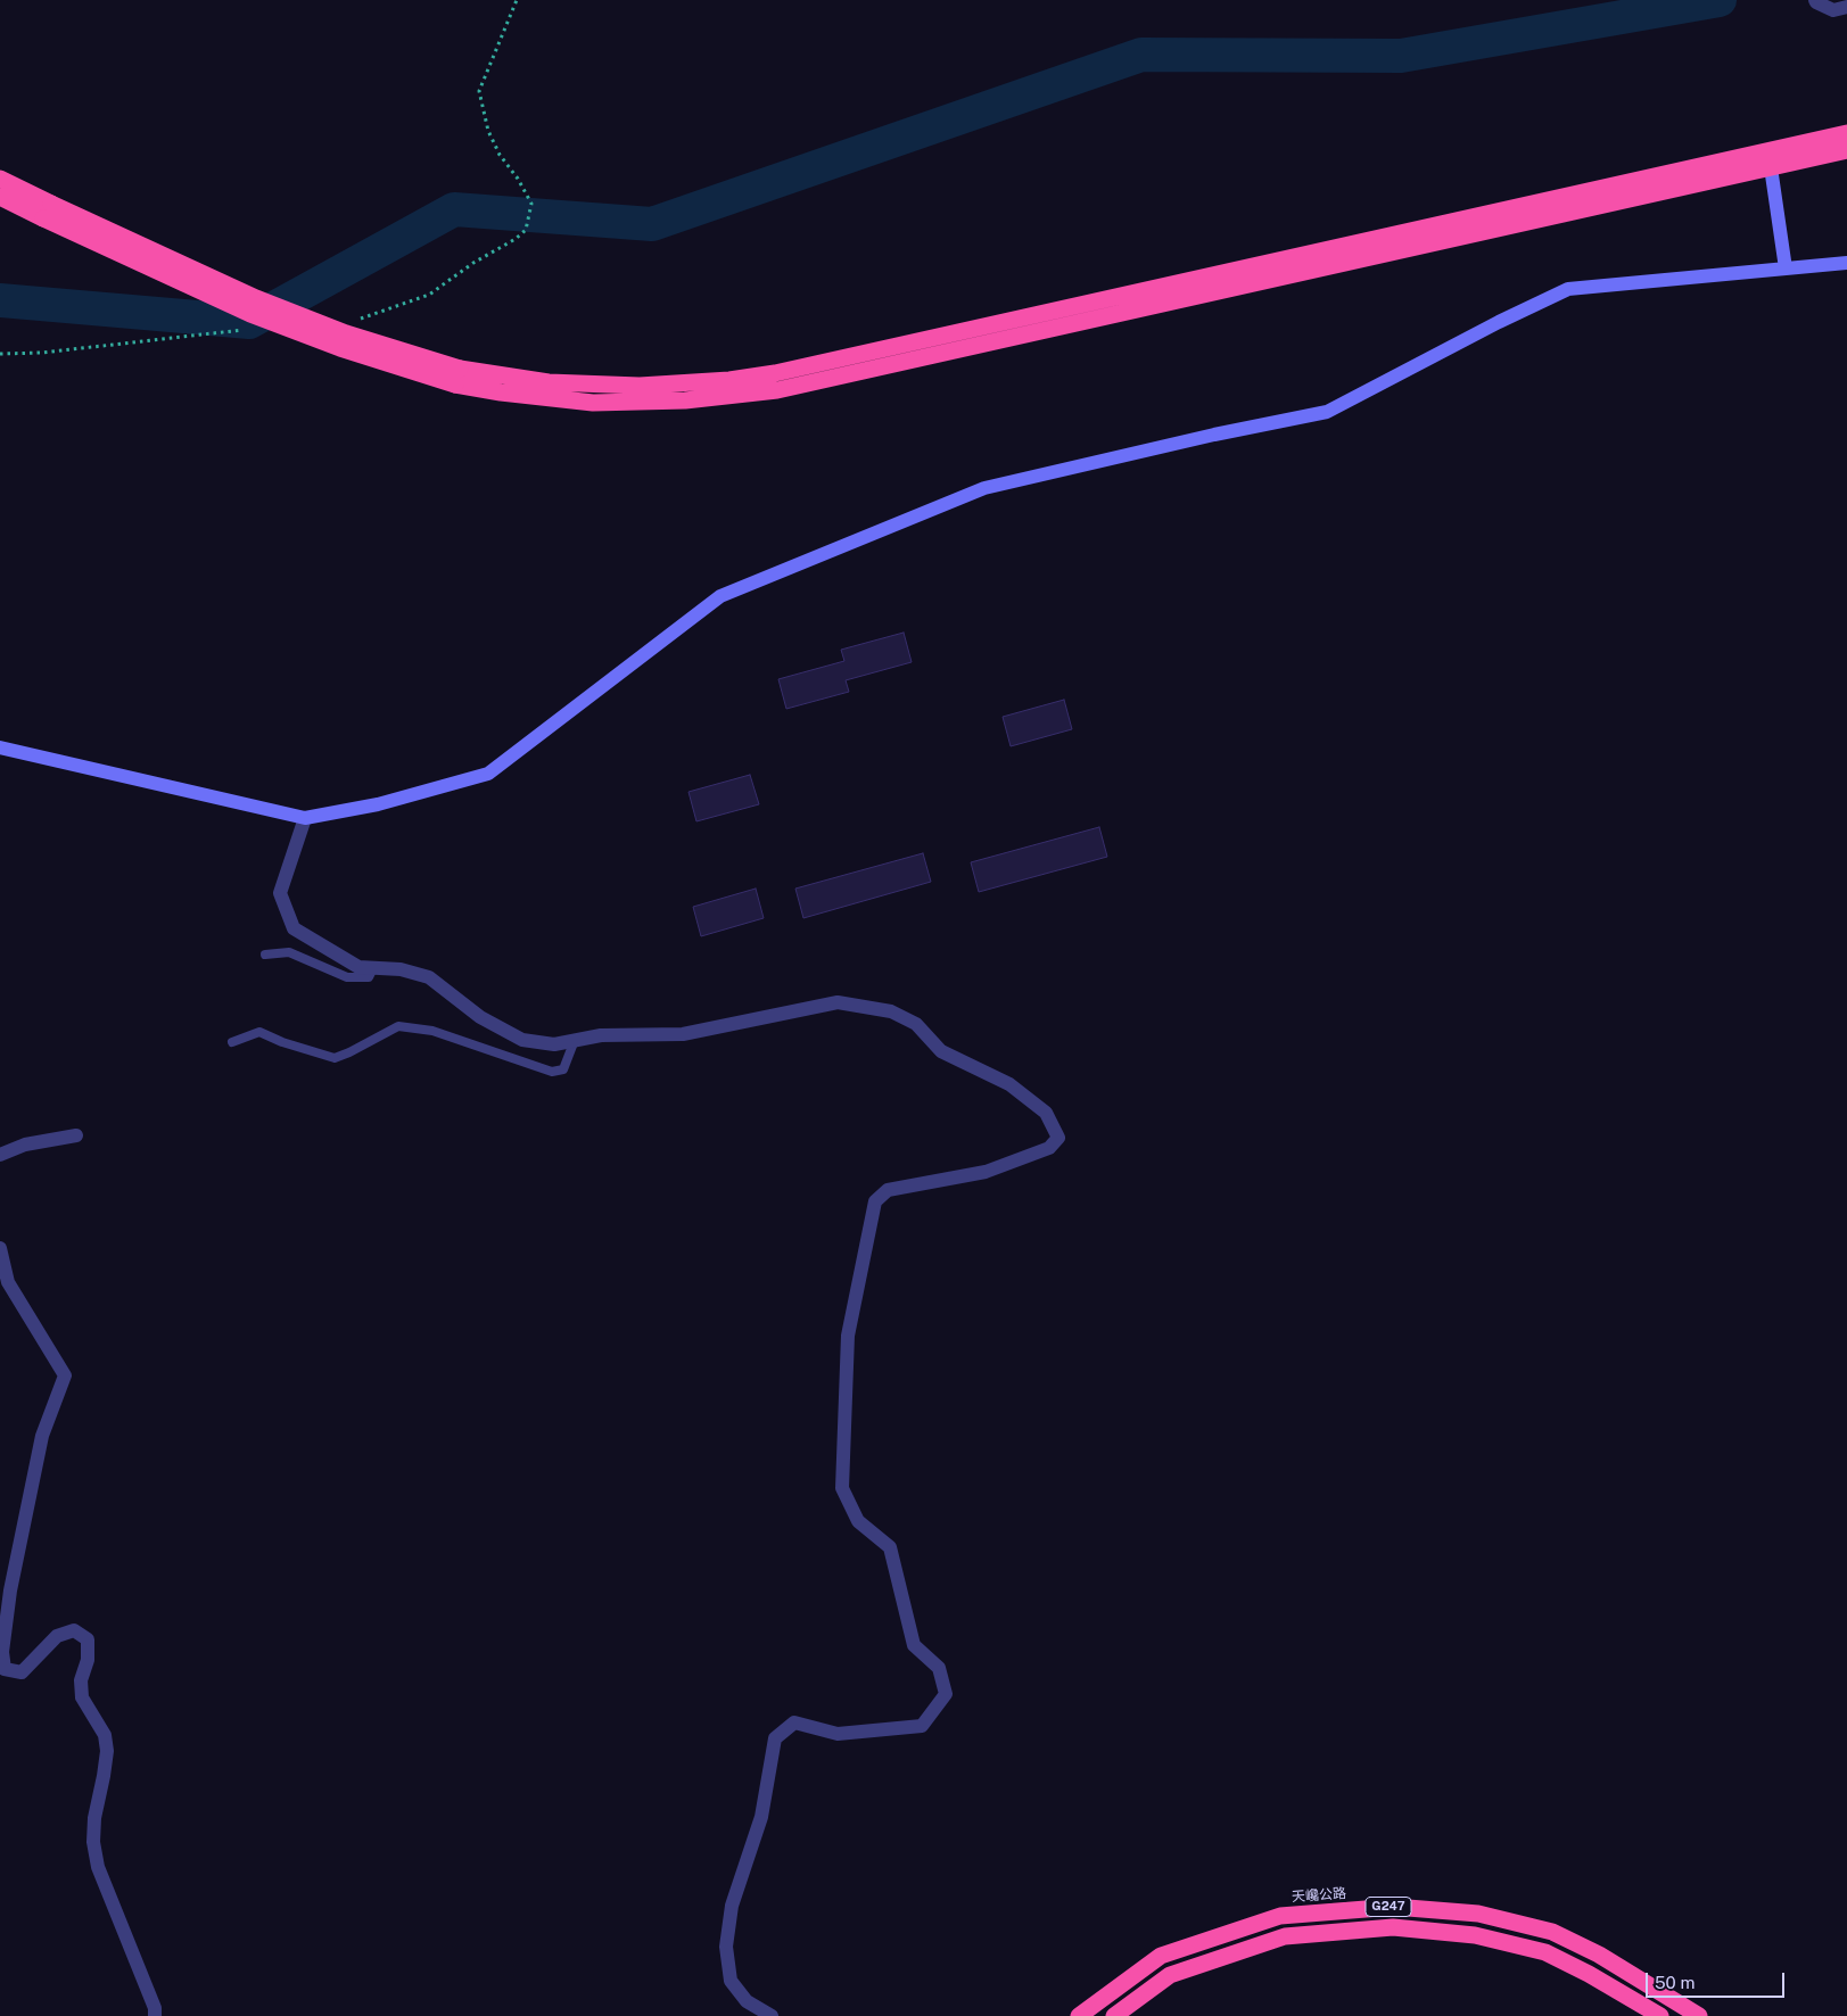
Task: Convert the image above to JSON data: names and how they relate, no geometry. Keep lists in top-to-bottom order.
{
  "streets": {
    "highway": ["天巉公路", "G247"]
  },
  "scale_bar": "50 m"
}
